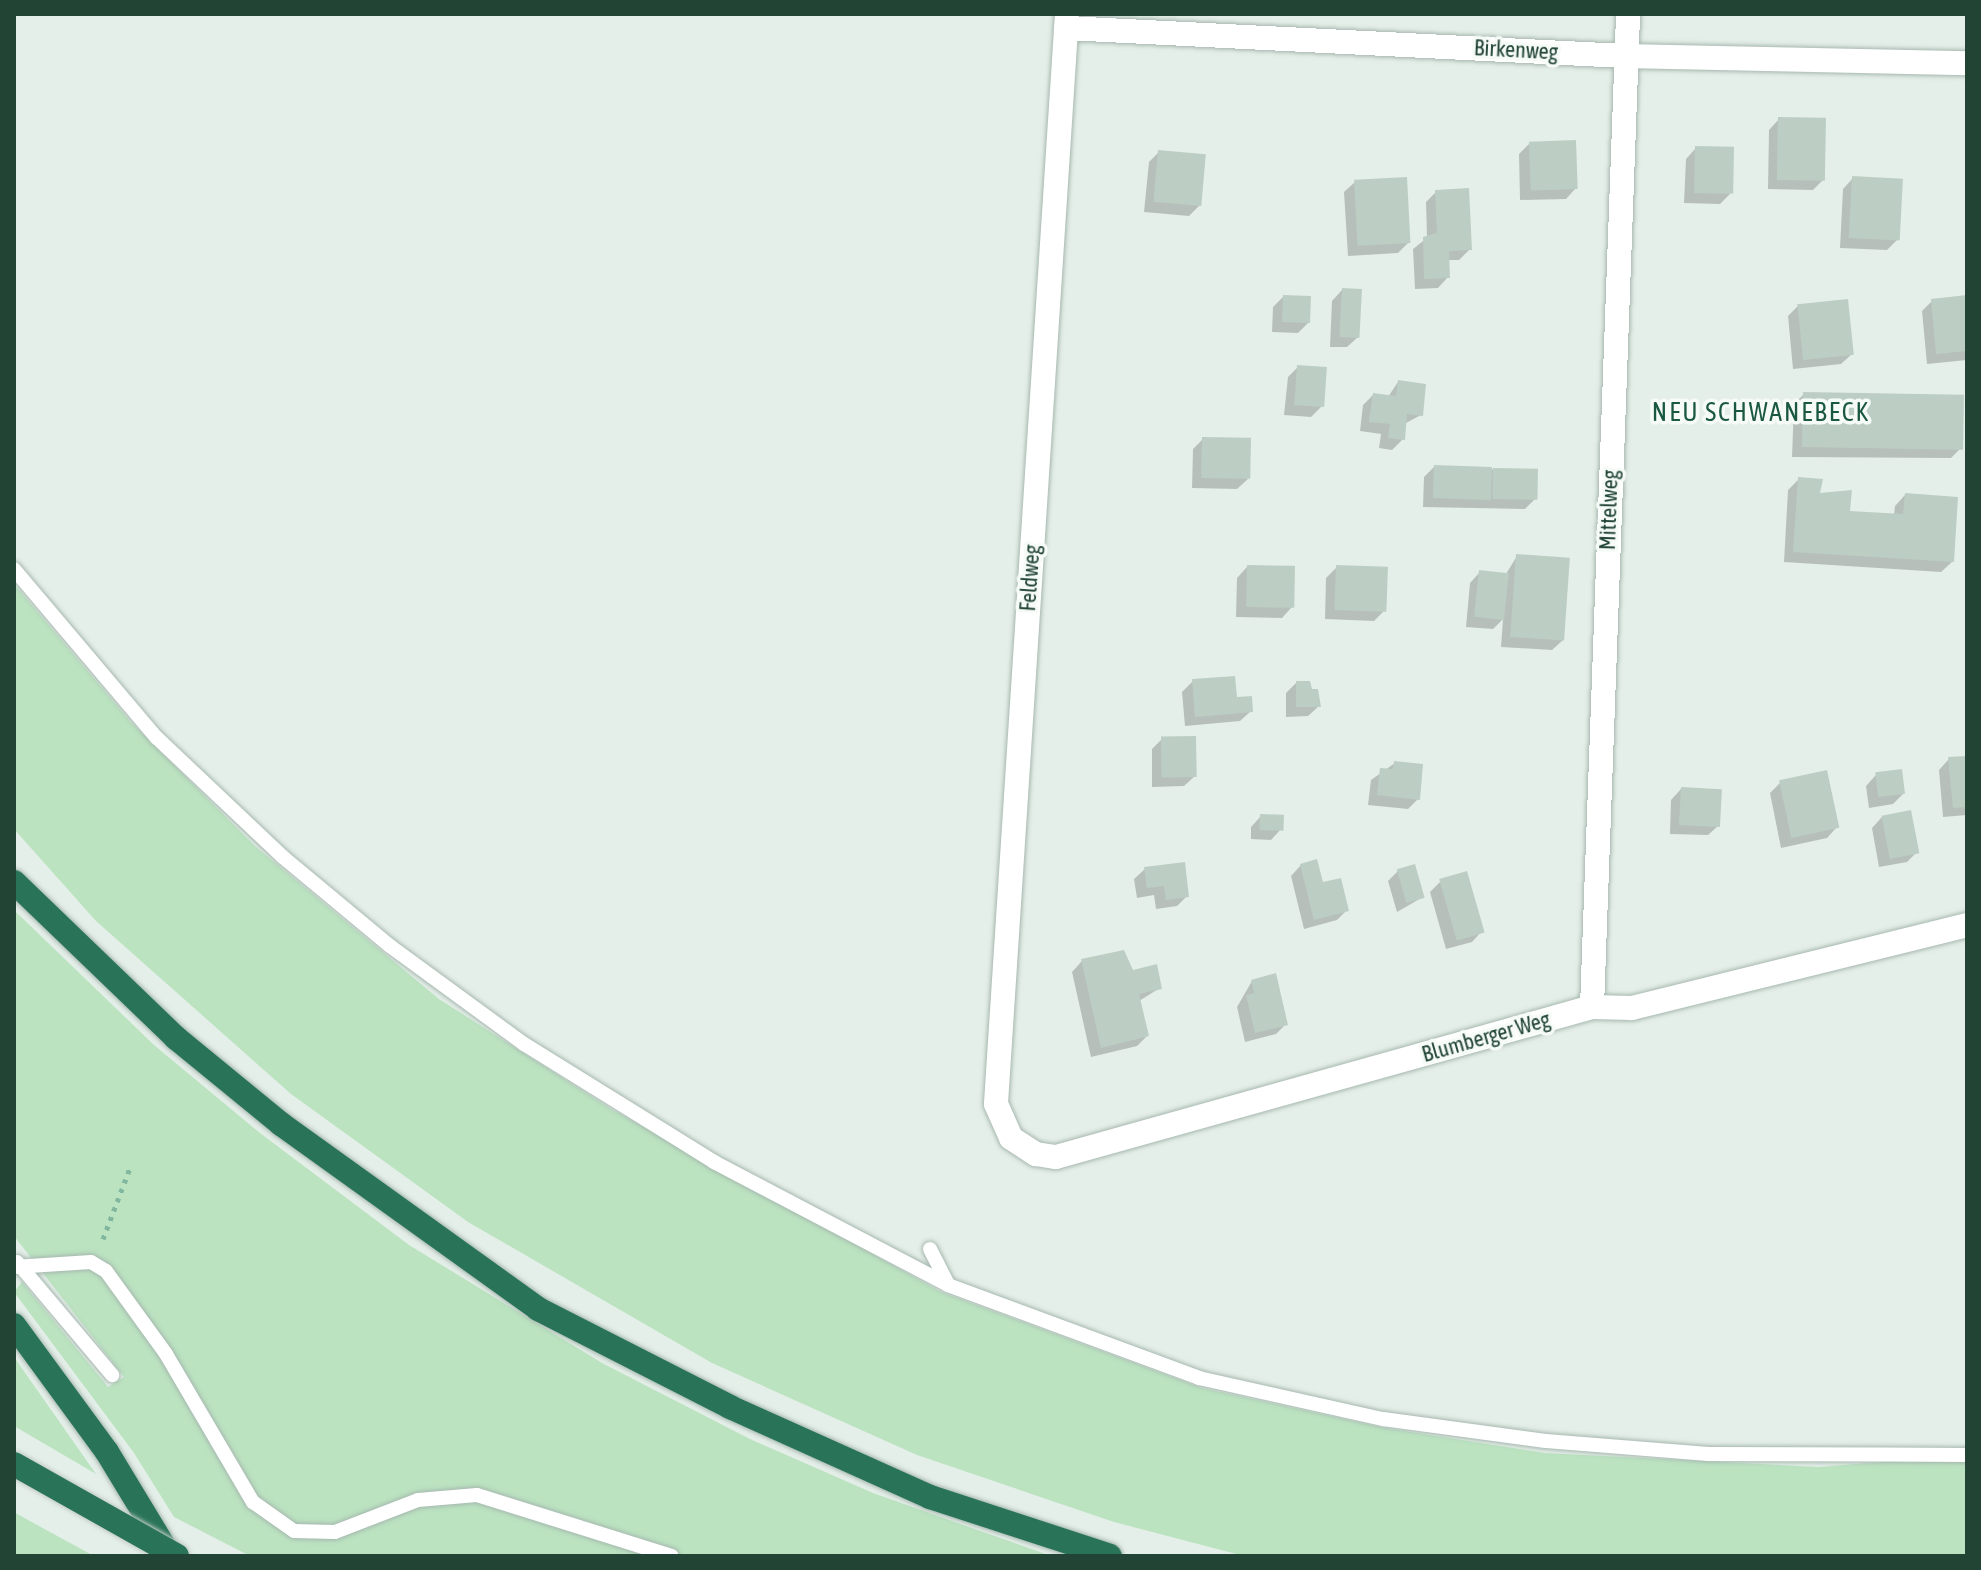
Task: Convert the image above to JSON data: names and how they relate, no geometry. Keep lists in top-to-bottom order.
{
  "streets": {
    "street": [
      "Birkenweg",
      "Mittelweg",
      "Feldweg",
      "Blumberger Weg"
    ]
  },
  "crossings": [
    ["Birkenweg", "Mittelweg"],
    ["Birkenweg", "Feldweg"],
    ["Mittelweg", "Blumberger Weg"],
    ["Feldweg", "Blumberger Weg"]
  ],
  "districts": ["NEU SCHWANEBECK"]
}
